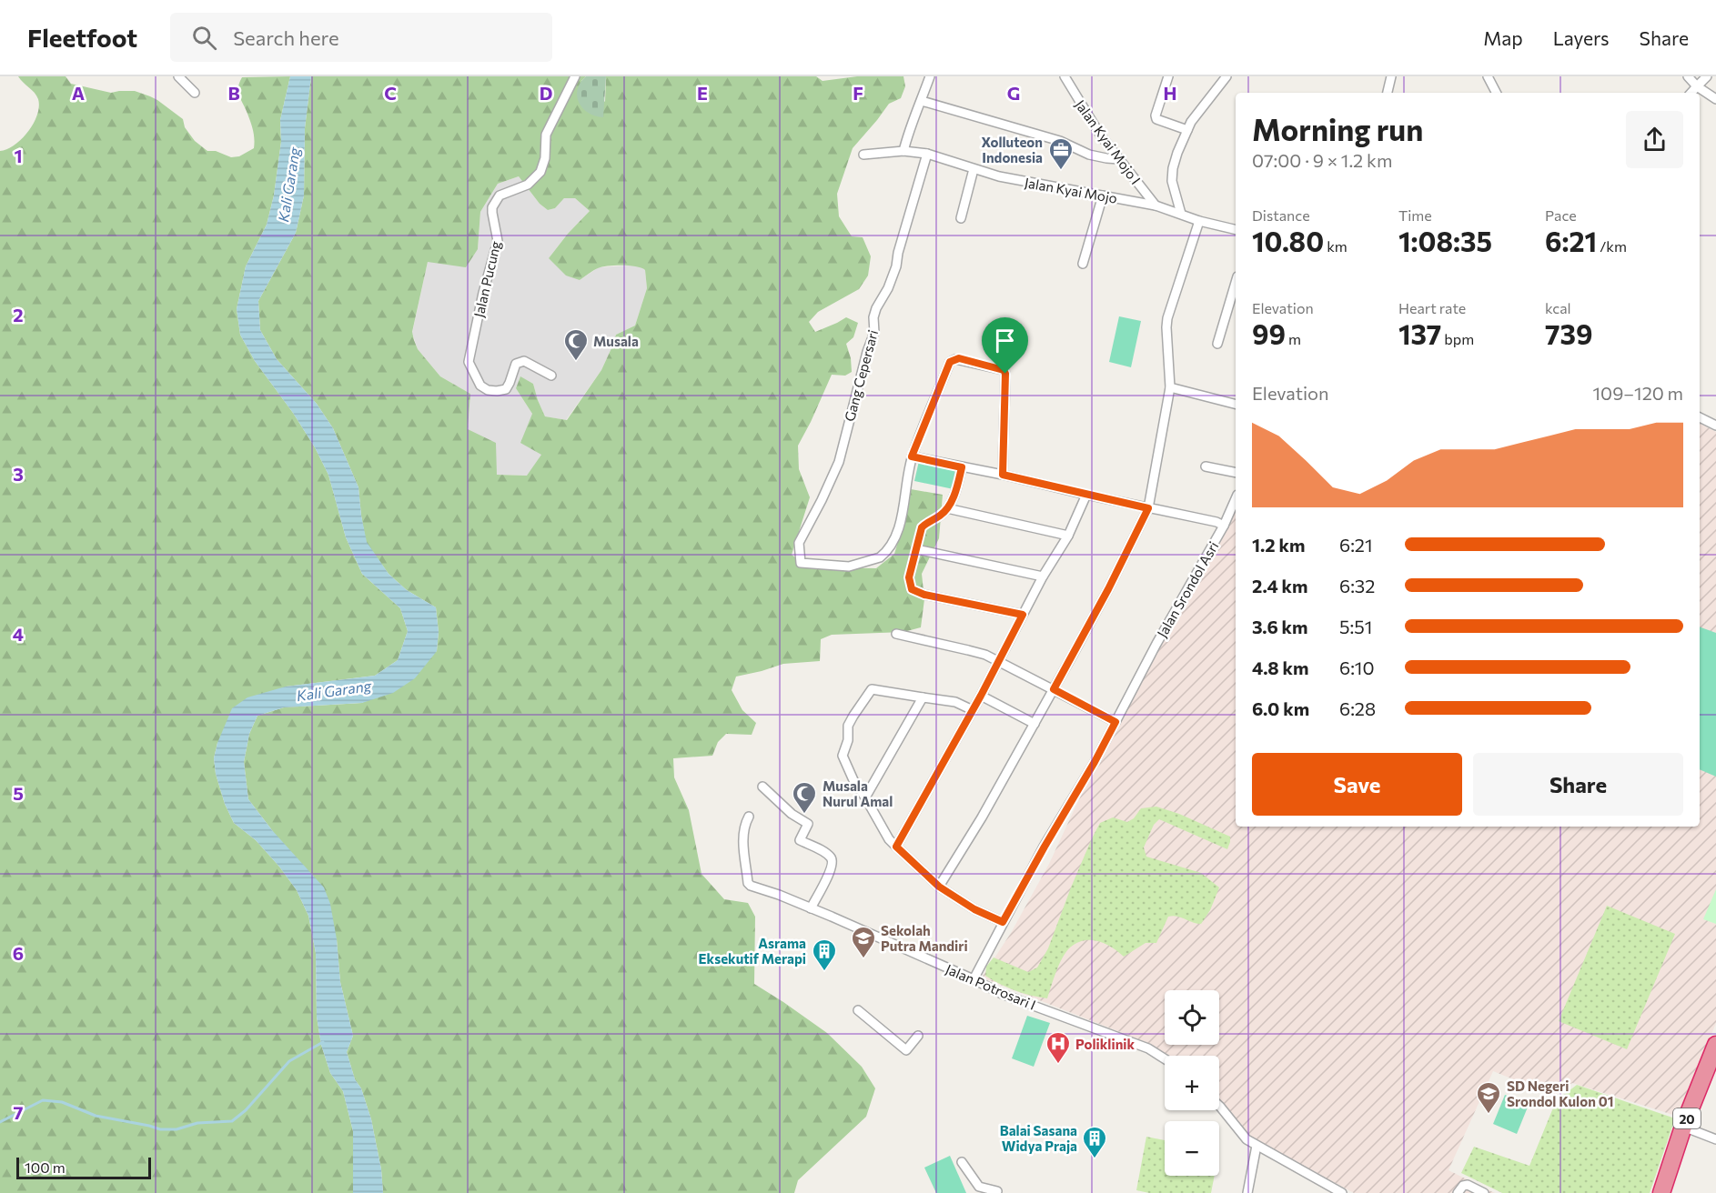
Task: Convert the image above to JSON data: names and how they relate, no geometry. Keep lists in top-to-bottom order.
{
  "streets": {
    "highway": ["20"],
    "street": [
      "Jalan Kyai Mojo I",
      "Jalan Kyai Mojo",
      "Jalan Pucung",
      "Gang Cepersari",
      "Jalan Srondol Asri",
      "Jalan Potrosari I"
    ]
  },
  "crossings": [
    ["Jalan Kyai Mojo I", "Jalan Kyai Mojo"],
    ["Jalan Kyai Mojo", "Gang Cepersari"],
    ["Gang Cepersari", "Jalan Srondol Asri"],
    ["Jalan Srondol Asri", "Jalan Potrosari I"]
  ],
  "water": ["Kali Garang"],
  "places": {
    "office": ["Xolluteon Indonesia"],
    "mosque": ["Musala", "Musala Nurul Amal"],
    "school or university": ["Sekolah Putra Mandiri", "SD Negeri Srondol Kulon 01"],
    "building": ["Asrama Eksekutif Merapi", "Balai Sasana Widya Praja"],
    "hospital": ["Poliklinik"]
  },
  "scale_bar": "100 m",
  "page": {
    "header": "Fleetfoot",
    "search": "Search here",
    "nav": ["Map", "Layers", "Share"],
    "heading": ["Morning run", "07:00 · 9 × 1.2 km"],
    "stats": [
      ["Distance", "10.80 km"],
      ["Time", "1:08:35"],
      ["Pace", "6:21 /km"],
      ["Elevation", "99 m"],
      ["Heart rate", "137 bpm"],
      ["kcal", "739"]
    ],
    "chart": ["Elevation", "109–120 m"],
    "list": [
      {
        "name": "1.2 km",
        "note": "6:21"
      },
      {
        "name": "2.4 km",
        "note": "6:32"
      },
      {
        "name": "3.6 km",
        "note": "5:51"
      },
      {
        "name": "4.8 km",
        "note": "6:10"
      },
      {
        "name": "6.0 km",
        "note": "6:28"
      }
    ],
    "buttons": ["Save", "Share"],
    "map_buttons": ["+", "−"],
    "scale": "100 m"
  },
  "grid": {
    "columns": [
      "A",
      "B",
      "C",
      "D",
      "E",
      "F",
      "G",
      "H"
    ],
    "rows": [
      "1",
      "2",
      "3",
      "4",
      "5",
      "6",
      "7"
    ]
  }
}
